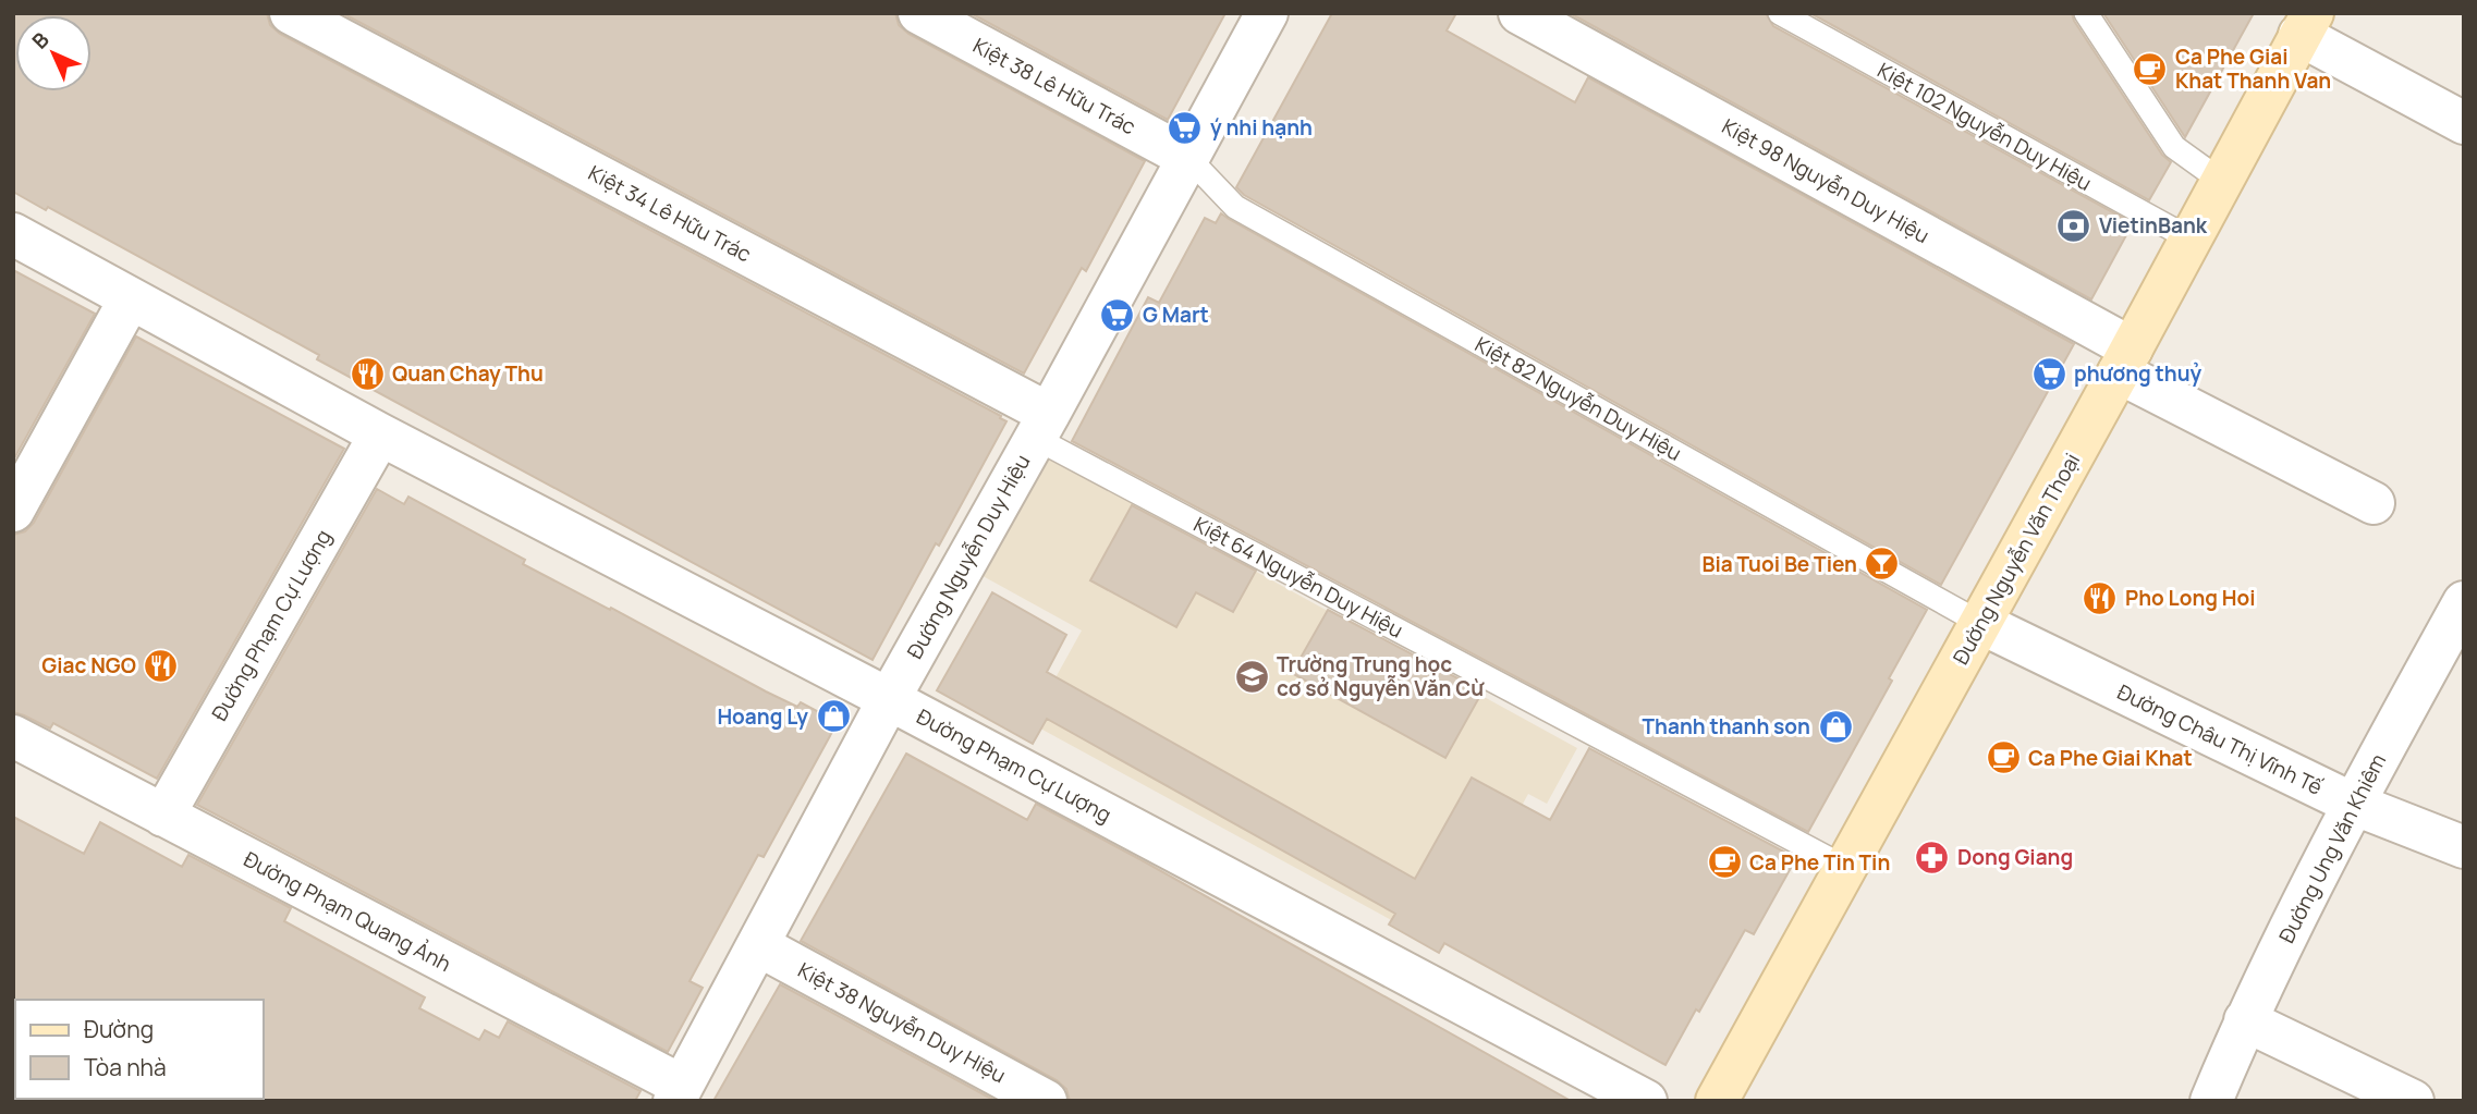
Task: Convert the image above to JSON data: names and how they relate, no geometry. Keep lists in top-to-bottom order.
{
  "streets": {
    "main road": ["Đường Nguyễn Văn Thoại"],
    "street": [
      "Kiệt 38 Lê Hữu Trác",
      "Kiệt 98 Nguyễn Duy Hiệu",
      "Kiệt 34 Lê Hữu Trác",
      "Đường Nguyễn Duy Hiệu",
      "Đường Phạm Cự Lượng",
      "Đường Châu Thị Vĩnh Tế",
      "Đường Ung Văn Khiêm",
      "Đường Phạm Quang Ảnh",
      "Kiệt 38 Nguyễn Duy Hiệu"
    ],
    "lane": ["Kiệt 102 Nguyễn Duy Hiệu", "Kiệt 82 Nguyễn Duy Hiệu", "Kiệt 64 Nguyễn Duy Hiệu"]
  },
  "crossings": [
    ["Kiệt 38 Lê Hữu Trác", "Kiệt 82 Nguyễn Duy Hiệu"],
    ["Kiệt 38 Lê Hữu Trác", "Đường Nguyễn Duy Hiệu"],
    ["Kiệt 102 Nguyễn Duy Hiệu", "Đường Nguyễn Văn Thoại"],
    ["Kiệt 98 Nguyễn Duy Hiệu", "Đường Nguyễn Văn Thoại"],
    ["Kiệt 34 Lê Hữu Trác", "Đường Nguyễn Duy Hiệu"],
    ["Kiệt 34 Lê Hữu Trác", "Kiệt 64 Nguyễn Duy Hiệu"],
    ["Kiệt 82 Nguyễn Duy Hiệu", "Đường Nguyễn Duy Hiệu"],
    ["Kiệt 82 Nguyễn Duy Hiệu", "Đường Nguyễn Văn Thoại"],
    ["Kiệt 82 Nguyễn Duy Hiệu", "Đường Châu Thị Vĩnh Tế"],
    ["Đường Nguyễn Duy Hiệu", "Kiệt 64 Nguyễn Duy Hiệu"],
    ["Đường Nguyễn Duy Hiệu", "Đường Phạm Cự Lượng"],
    ["Đường Nguyễn Duy Hiệu", "Đường Phạm Quang Ảnh"],
    ["Đường Nguyễn Duy Hiệu", "Kiệt 38 Nguyễn Duy Hiệu"],
    ["Đường Nguyễn Văn Thoại", "Kiệt 64 Nguyễn Duy Hiệu"],
    ["Đường Nguyễn Văn Thoại", "Đường Châu Thị Vĩnh Tế"],
    ["Đường Phạm Cự Lượng", "Đường Phạm Quang Ảnh"],
    ["Đường Châu Thị Vĩnh Tế", "Đường Ung Văn Khiêm"]
  ],
  "places": {
    "cafe": ["Ca Phe Giai Khat Thanh Van", "Ca Phe Giai Khat", "Ca Phe Tin Tin"],
    "supermarket": ["ý nhi hạnh", "G Mart", "phương thuỷ"],
    "bank": ["VietinBank"],
    "restaurant": ["Quan Chay Thu", "Pho Long Hoi", "Giac NGO"],
    "bar": ["Bia Tuoi Be Tien"],
    "school or university": ["Trường Trung học cơ sở Nguyễn Văn Cừ"],
    "shop": ["Hoang Ly", "Thanh thanh son"],
    "pharmacy": ["Dong Giang"]
  },
  "legend": ["Đường", "Tòa nhà"],
  "north": "top left"
}
